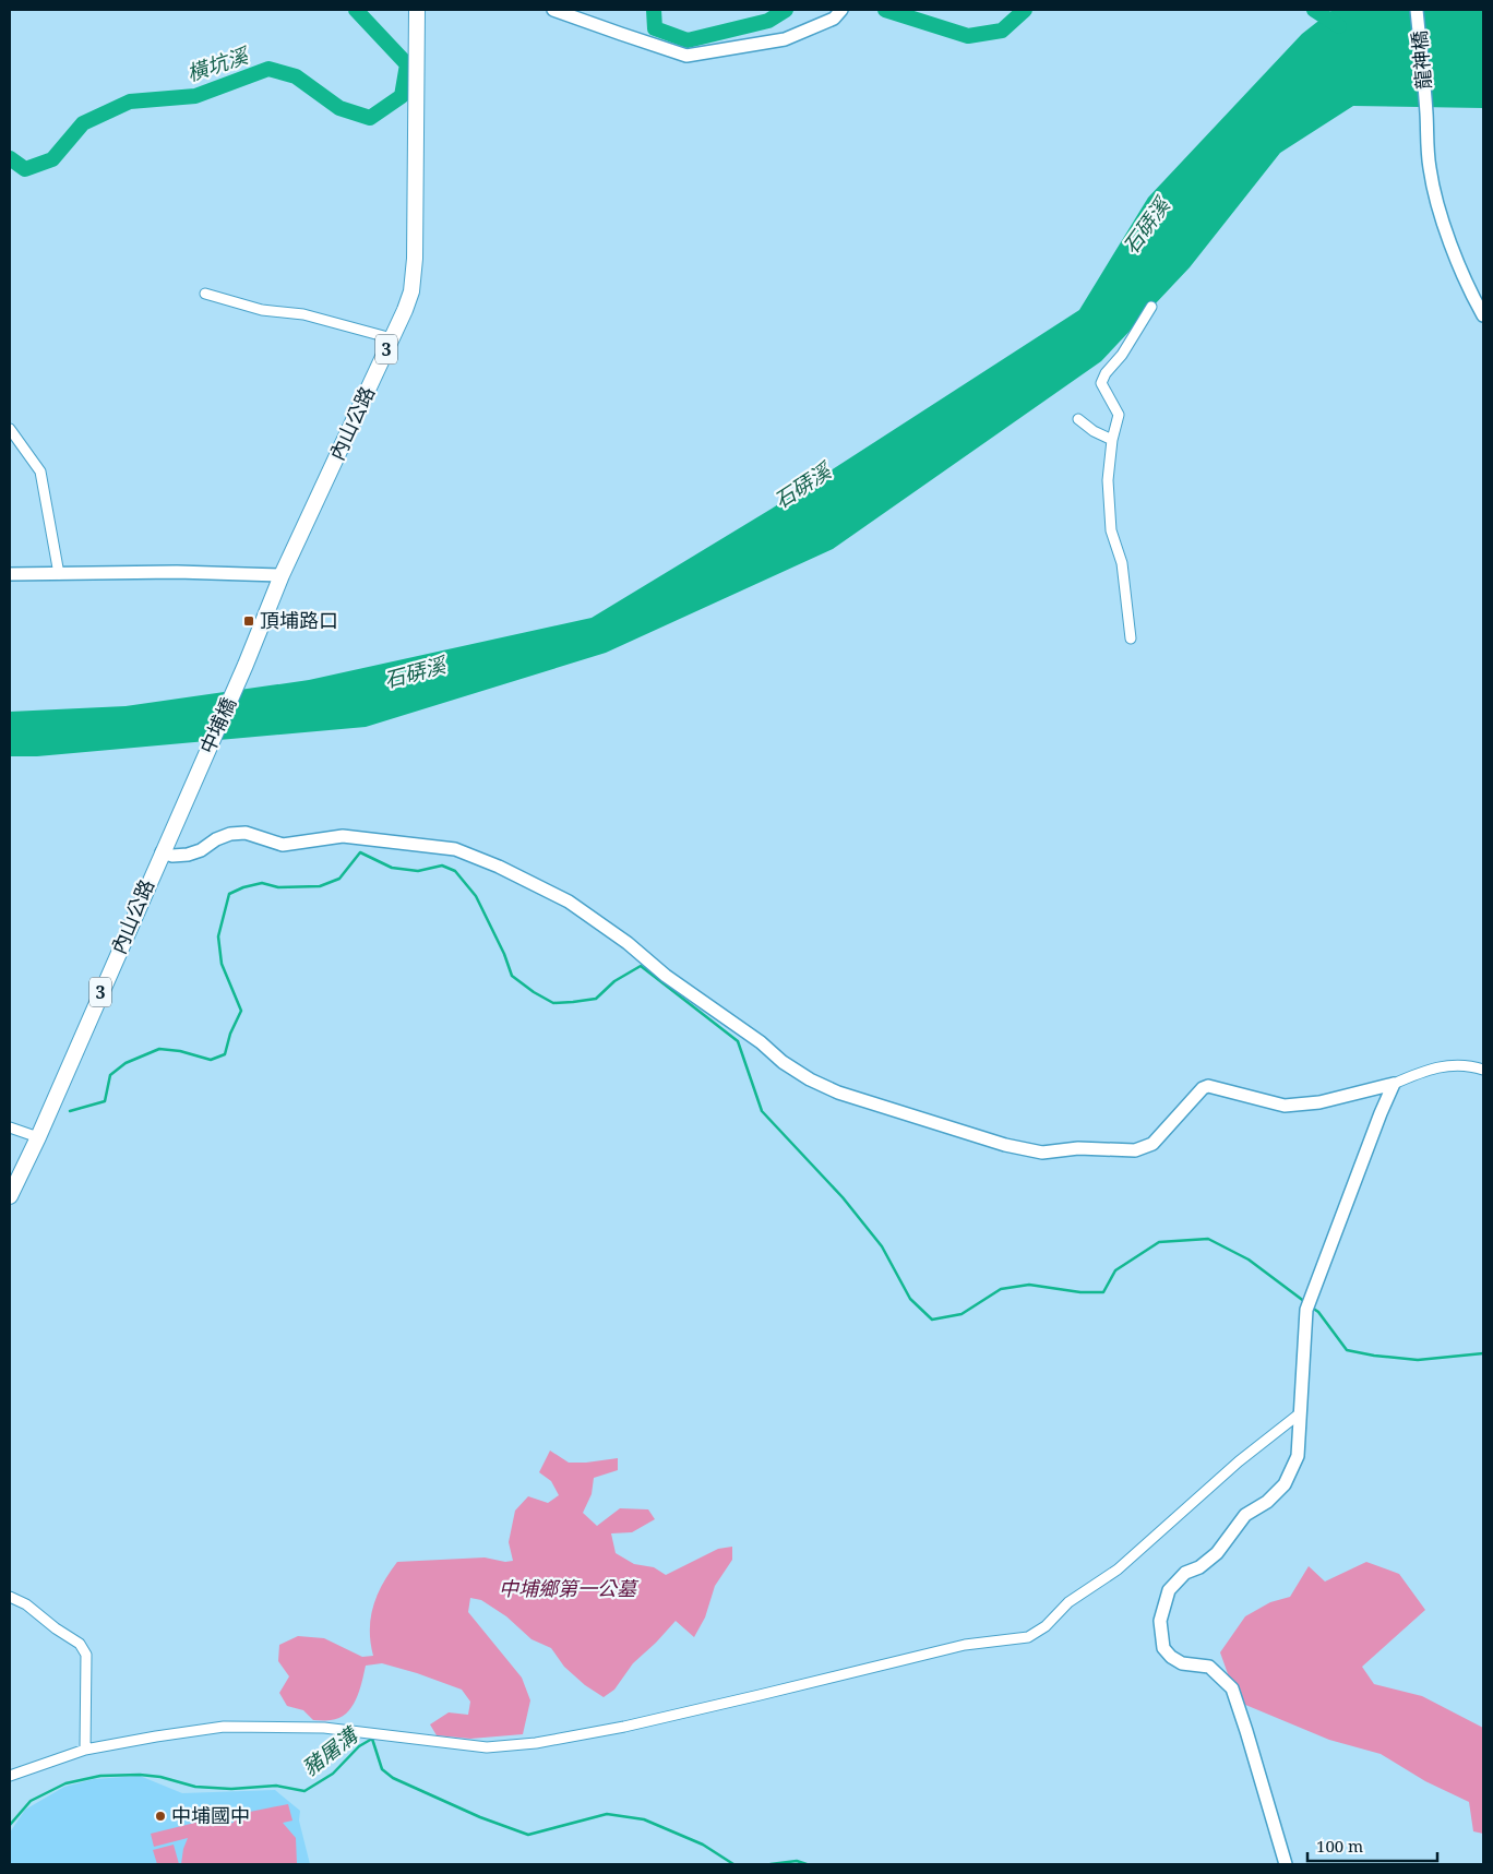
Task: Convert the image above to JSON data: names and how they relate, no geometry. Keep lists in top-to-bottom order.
{
  "streets": {
    "main road": ["3", "內山公路", "中埔橋"],
    "street": ["龍神橋"]
  },
  "crossings": [
    ["內山公路", "中埔橋"]
  ],
  "water": ["橫坑溪", "石硦溪", "豬屠溝"],
  "parks": ["中埔鄉第一公墓"],
  "places": {
    "transit": ["頂埔路口"],
    "other": ["中埔國中"]
  },
  "scale_bar": "100 m"
}
